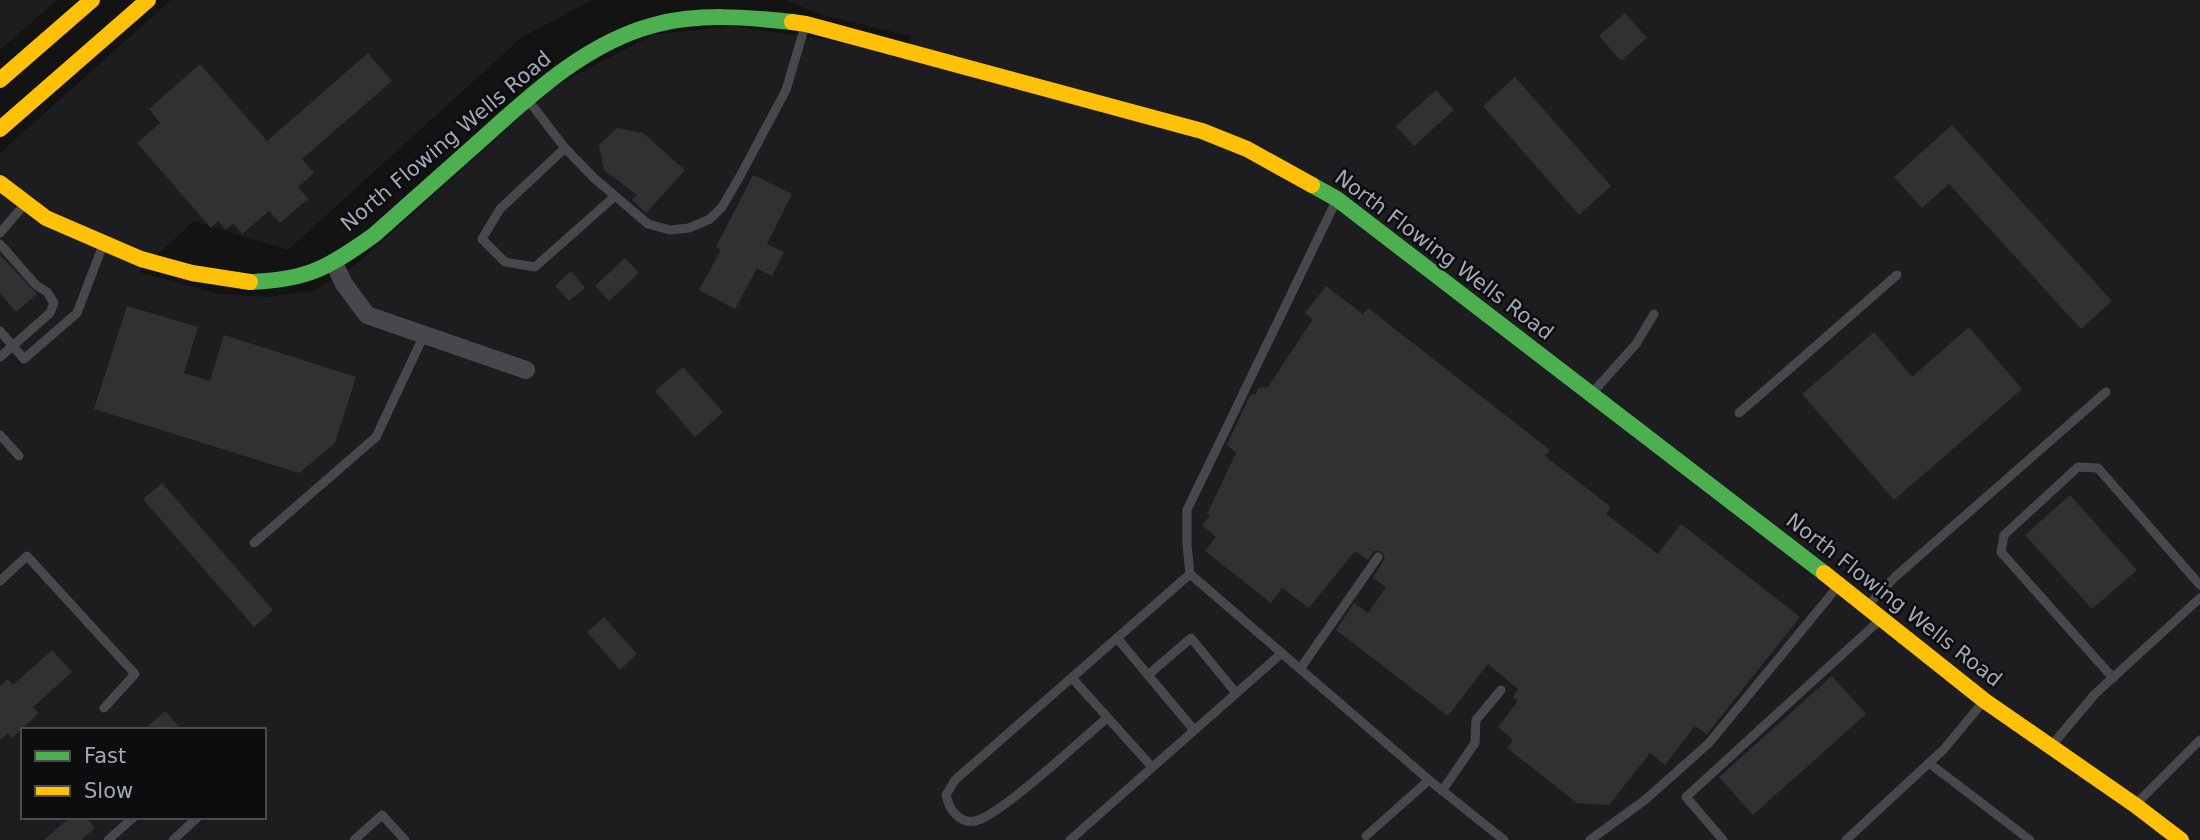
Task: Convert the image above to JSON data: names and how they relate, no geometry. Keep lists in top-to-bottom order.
{
  "streets": {
    "street": ["North Flowing Wells Road"]
  },
  "legend": ["Fast", "Slow"]
}
